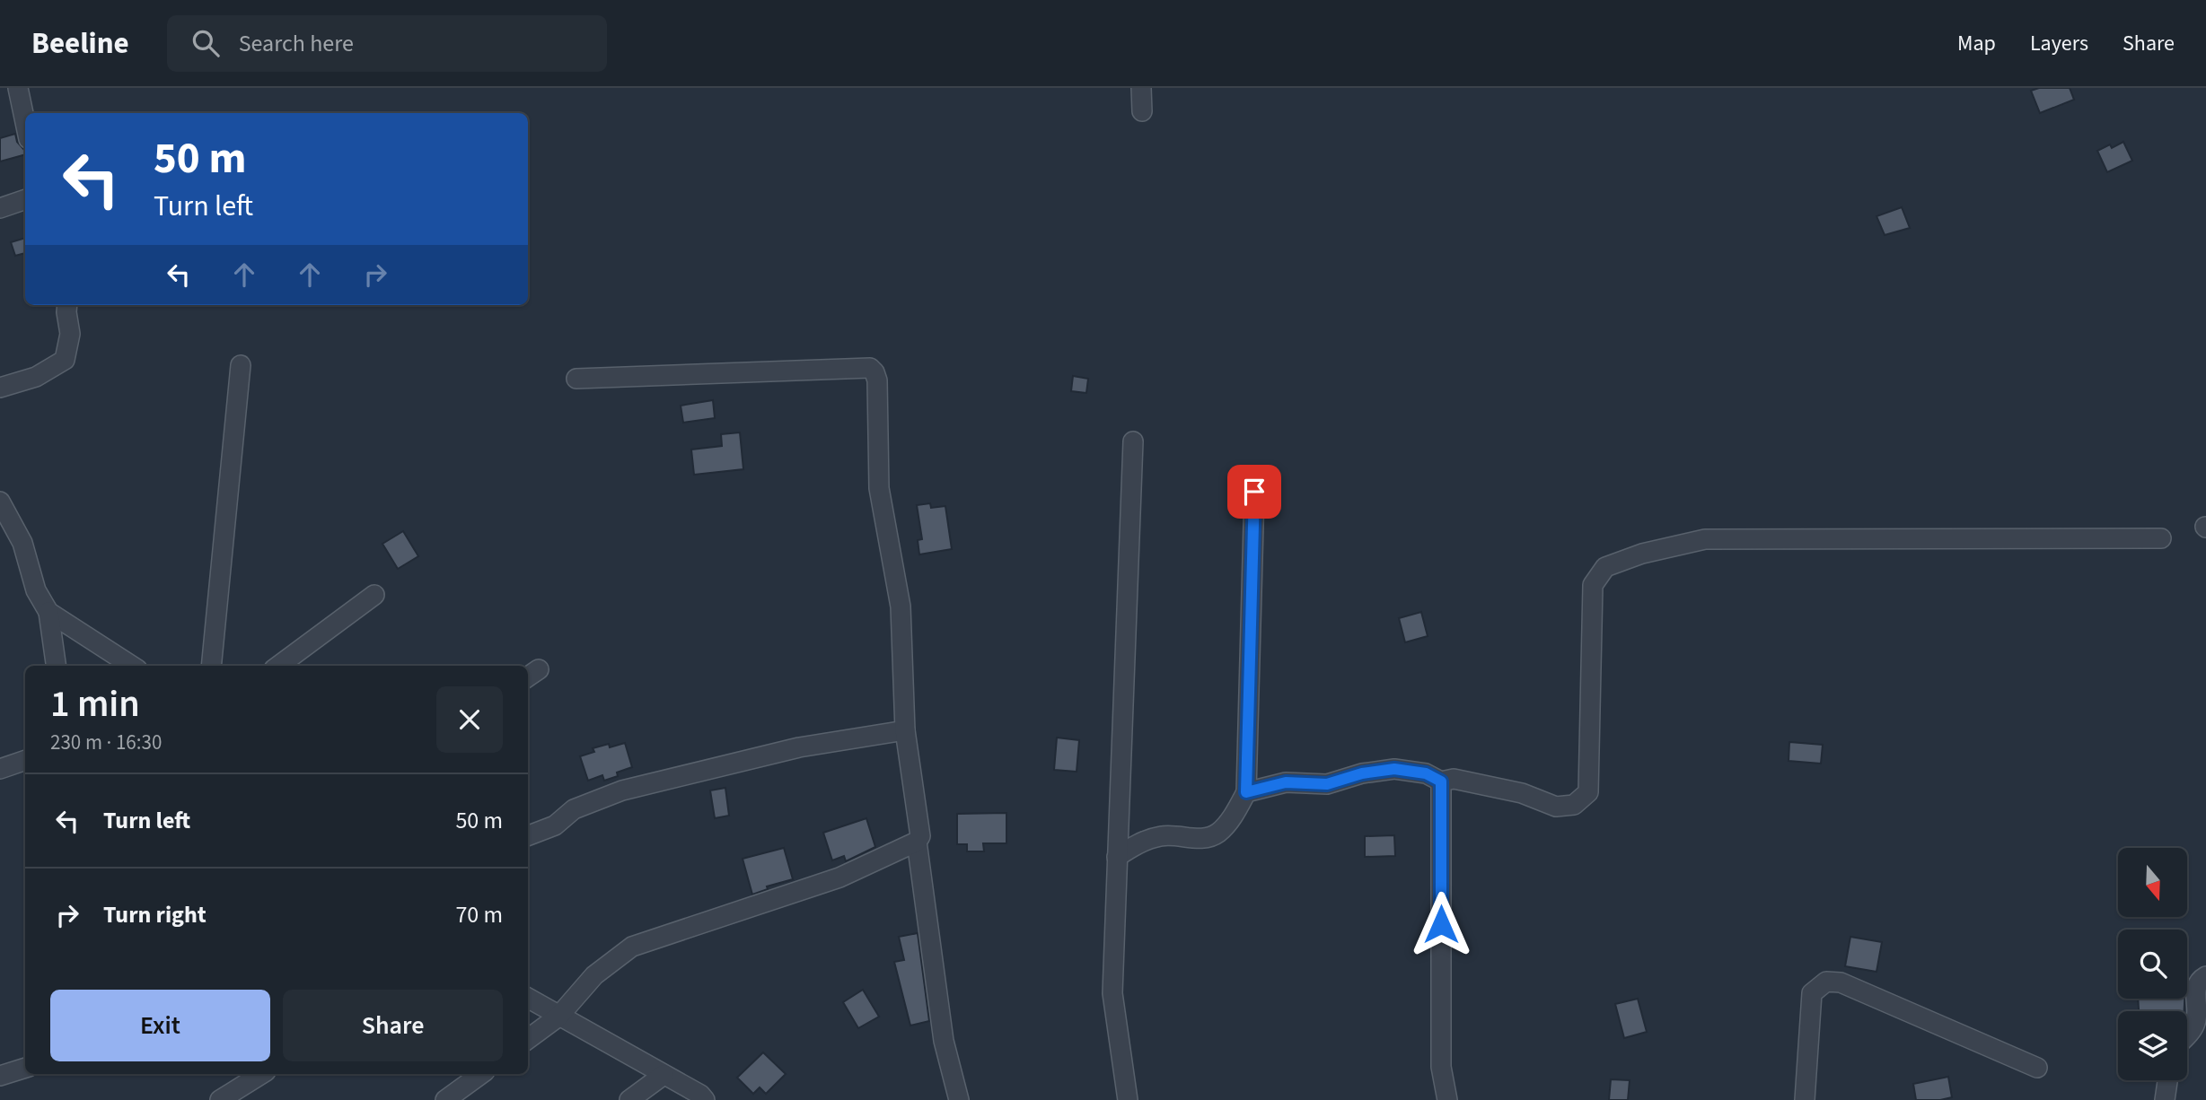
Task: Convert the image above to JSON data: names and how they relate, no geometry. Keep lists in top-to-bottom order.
{
  "north": "bottom",
  "page": {
    "header": "Beeline",
    "search": "Search here",
    "nav": ["Map", "Layers", "Share"],
    "turn": ["50 m", "Turn left"],
    "heading": ["1 min", "230 m · 16:30"],
    "list": [
      {
        "name": "Turn left",
        "value": "50 m"
      },
      {
        "name": "Turn right",
        "value": "70 m"
      }
    ],
    "buttons": ["Exit", "Share"]
  }
}
